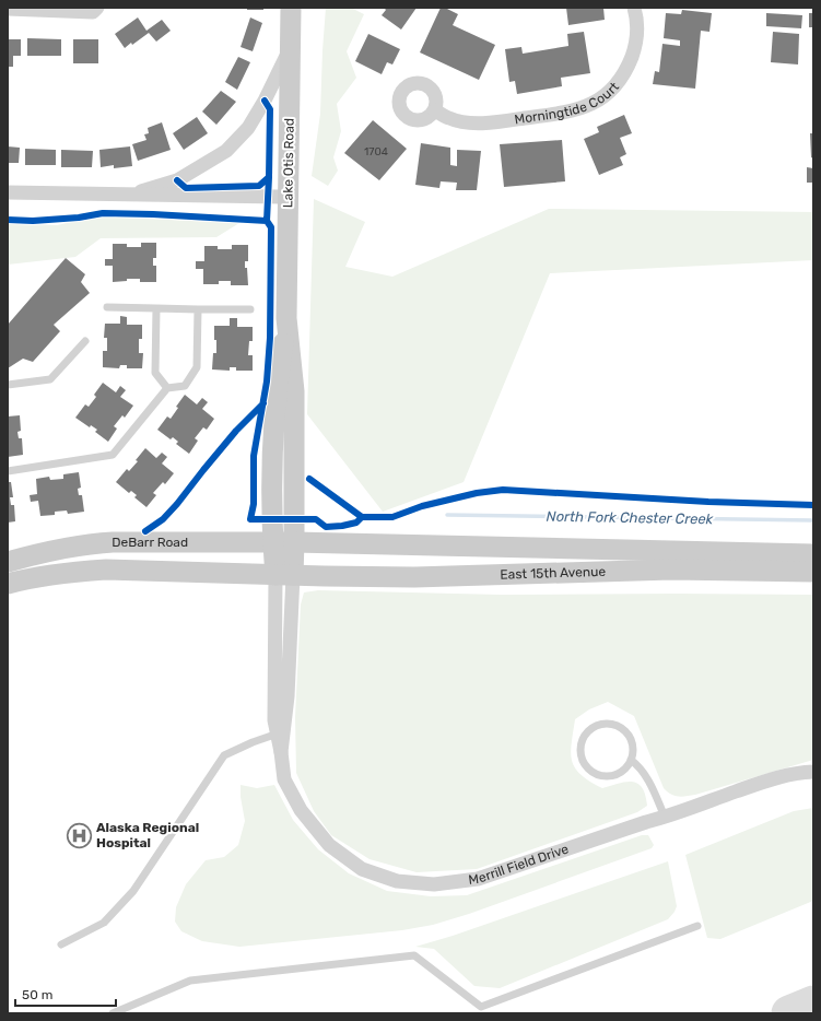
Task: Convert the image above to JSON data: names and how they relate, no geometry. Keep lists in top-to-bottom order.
{
  "streets": {
    "main road": ["Lake Otis Road", "DeBarr Road", "East 15th Avenue"],
    "street": ["Morningtide Court", "Merrill Field Drive"]
  },
  "crossings": [
    ["Lake Otis Road", "DeBarr Road"],
    ["Lake Otis Road", "East 15th Avenue"],
    ["Lake Otis Road", "Merrill Field Drive"],
    ["DeBarr Road", "East 15th Avenue"],
    ["East 15th Avenue", "Merrill Field Drive"]
  ],
  "water": ["North Fork Chester Creek"],
  "places": {
    "hospital": ["Alaska Regional Hospital"]
  },
  "house_numbers": ["1704"],
  "scale_bar": "50 m"
}
